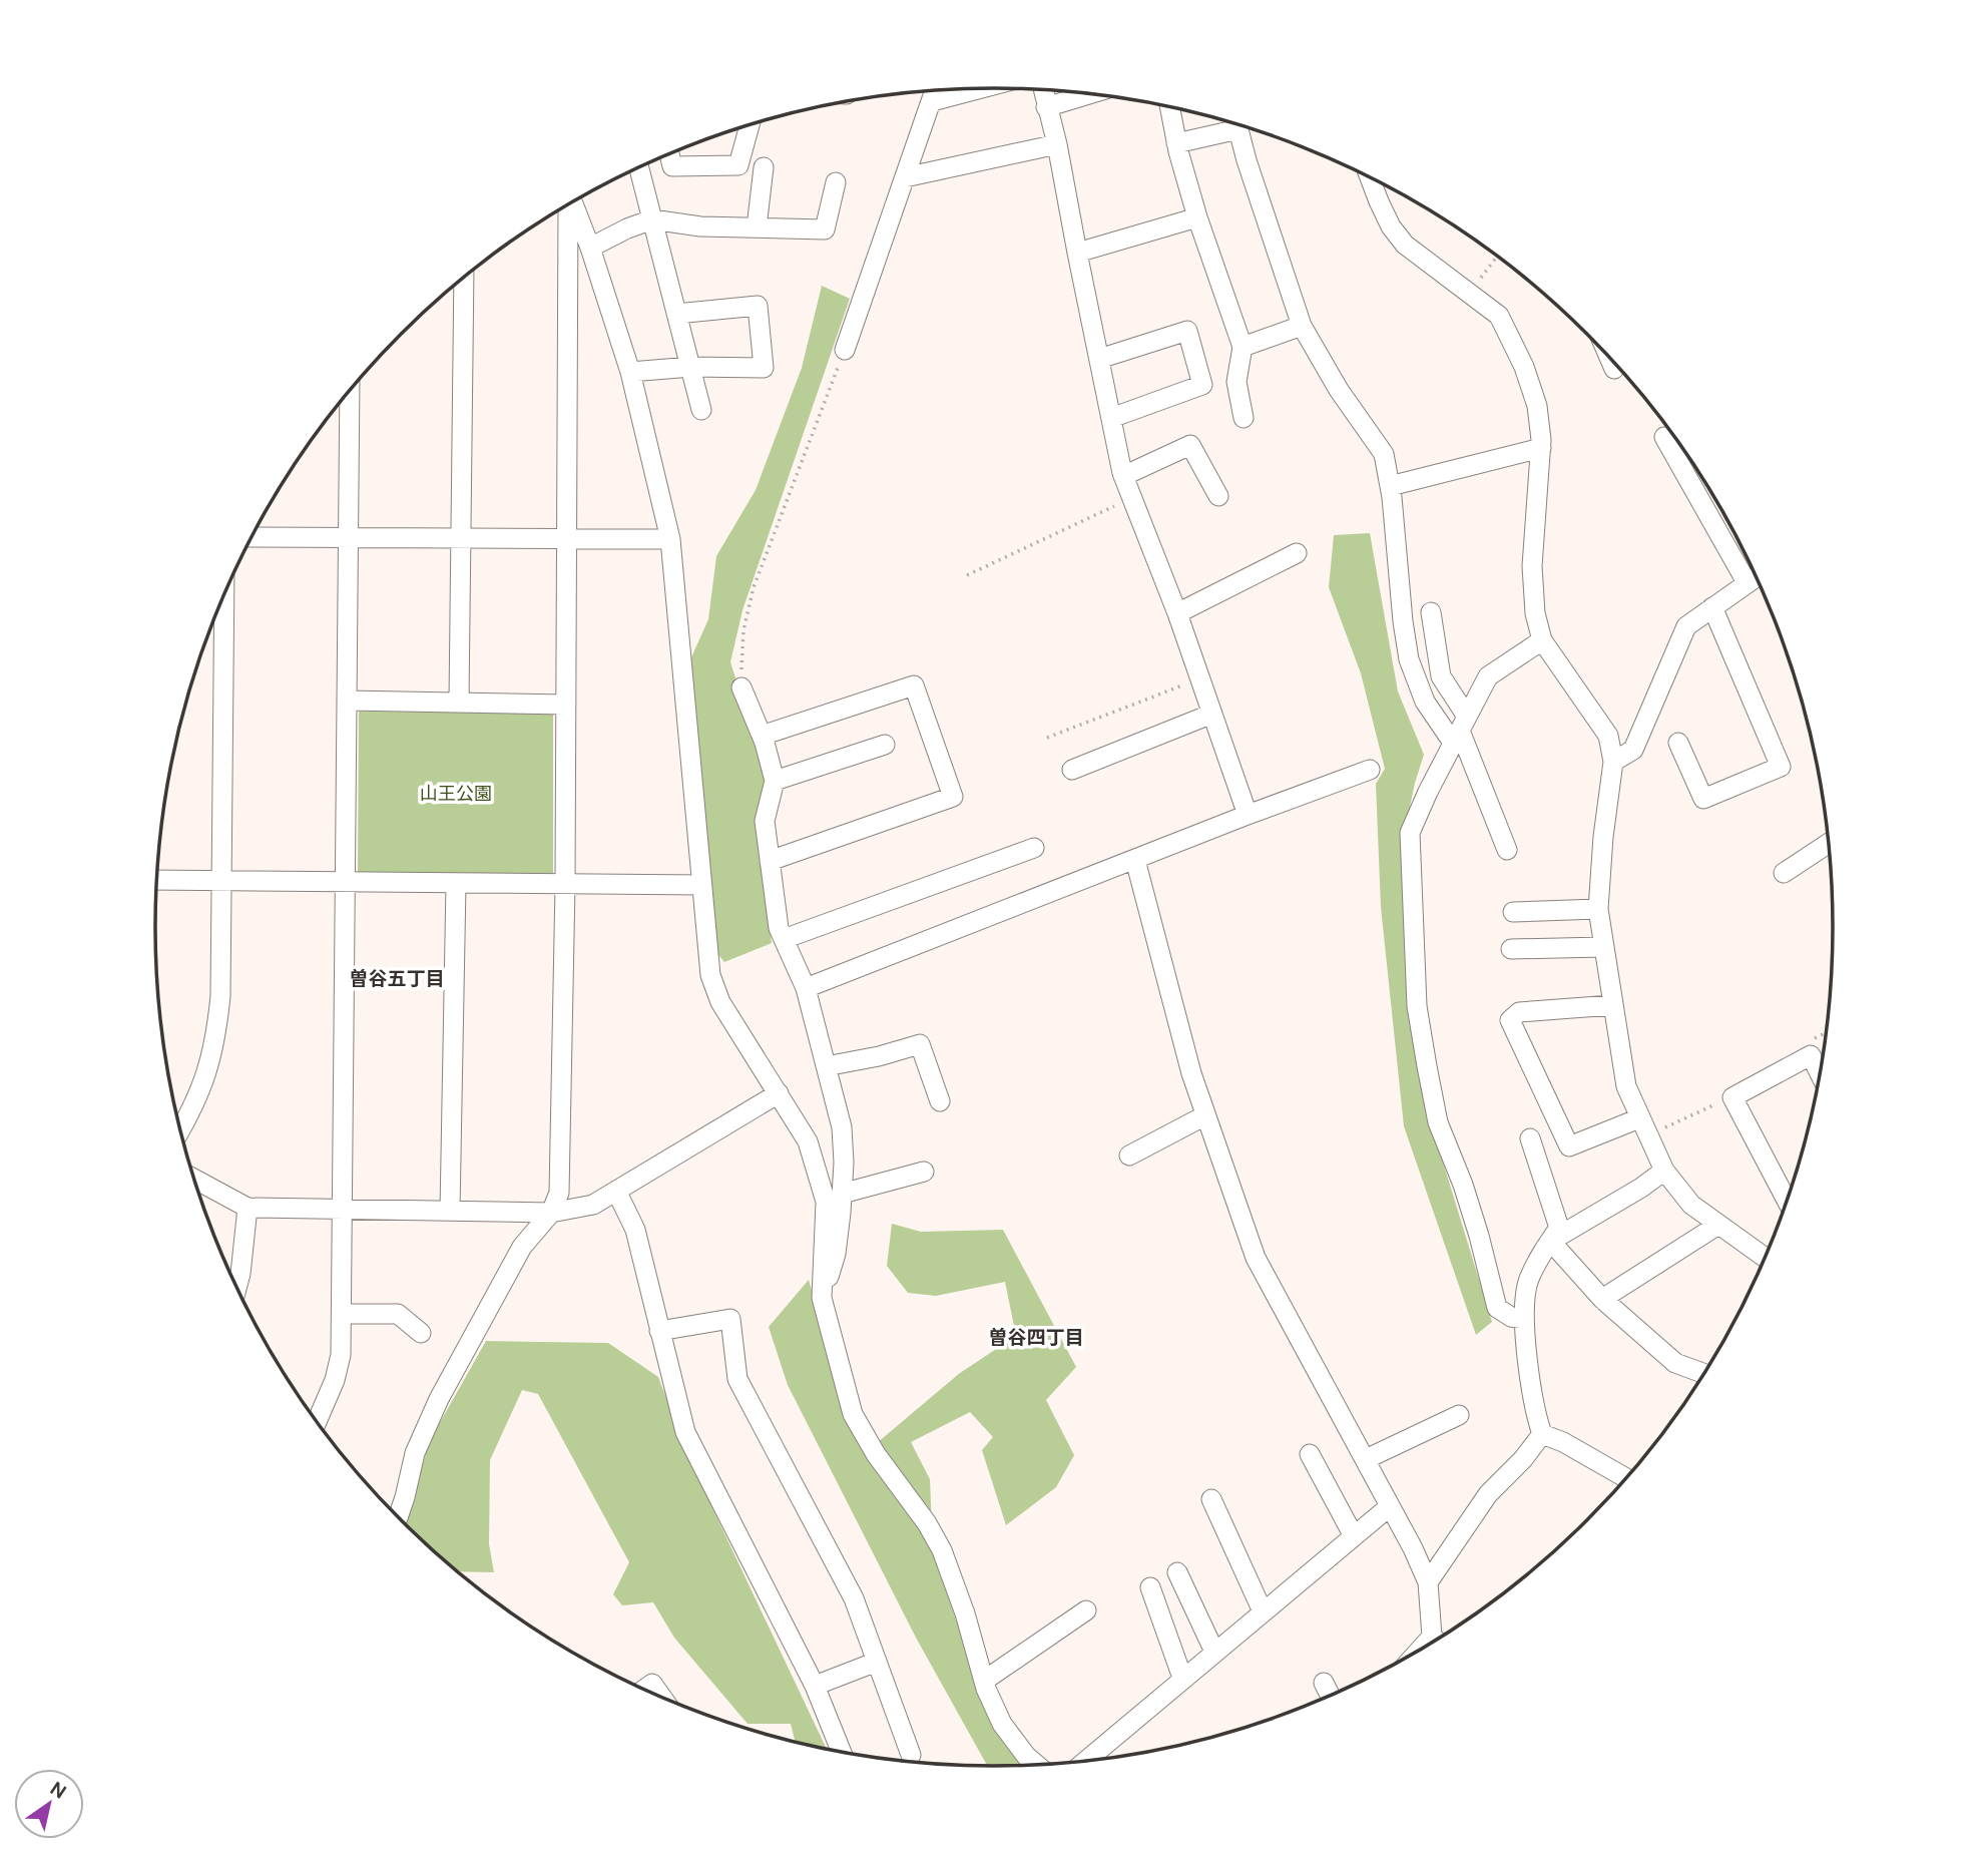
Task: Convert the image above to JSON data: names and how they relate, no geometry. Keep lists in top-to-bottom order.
{
  "districts": ["曽谷五丁目", "曽谷四丁目"],
  "parks": ["山王公園"],
  "north": "top right"
}
